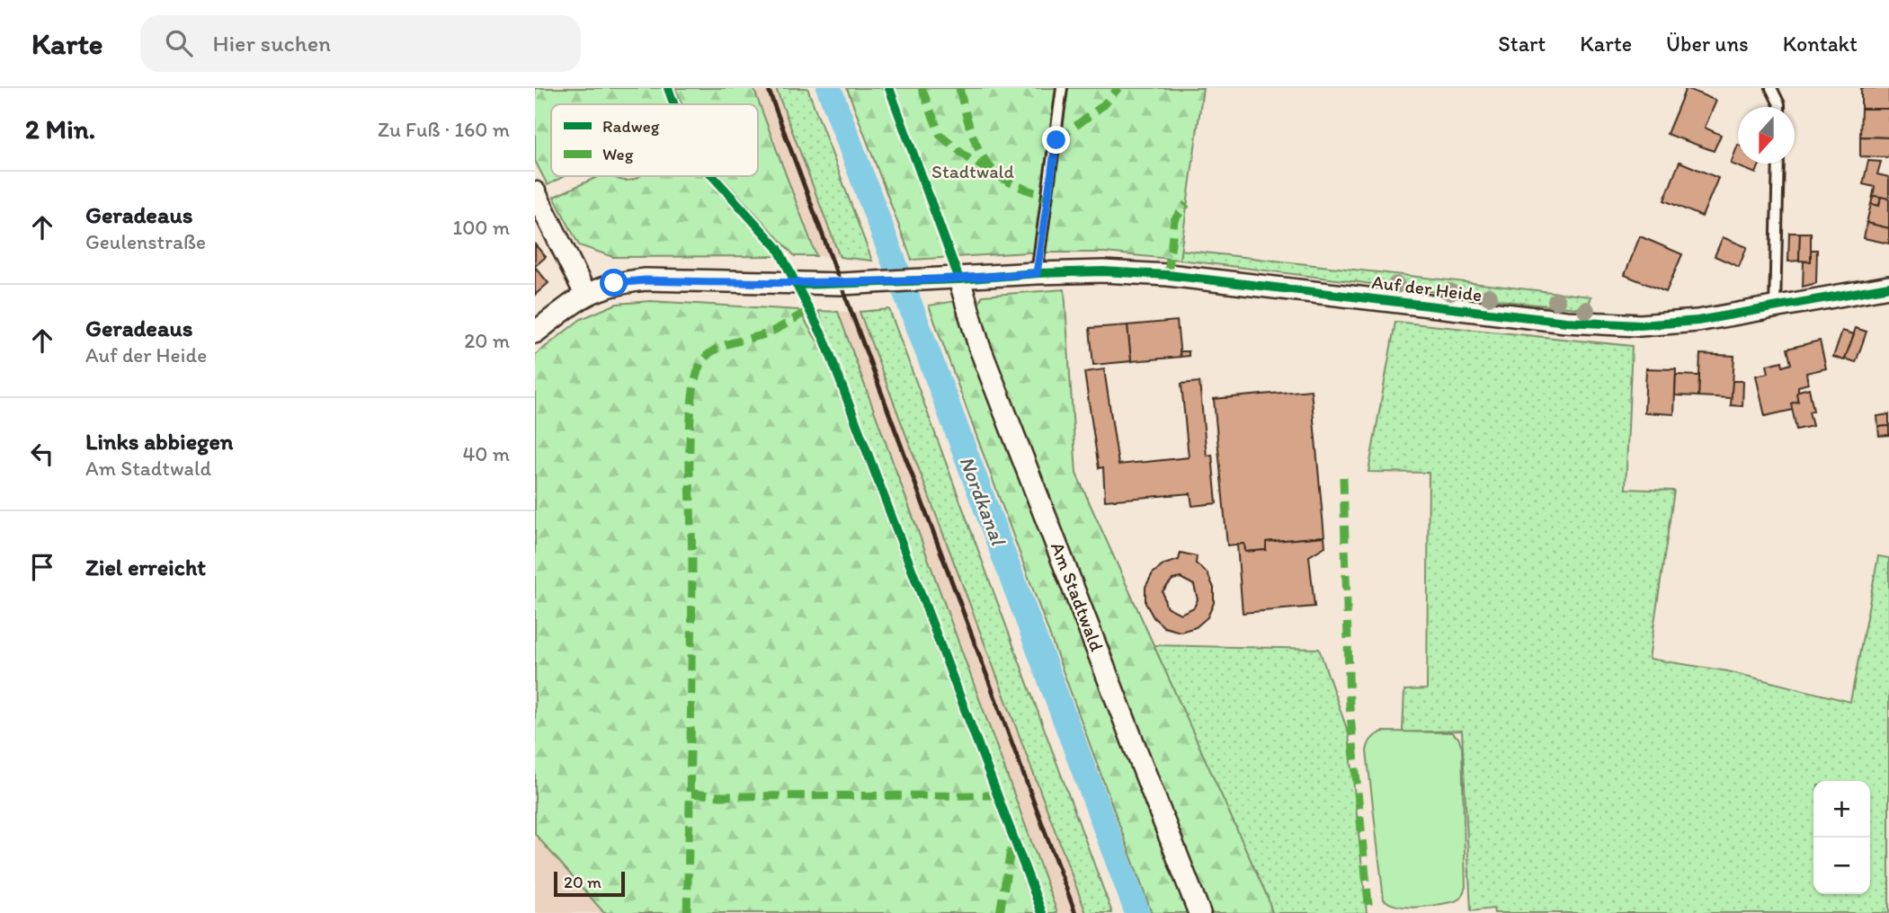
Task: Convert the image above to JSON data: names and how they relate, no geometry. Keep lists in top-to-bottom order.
{
  "streets": {
    "street": ["Auf der Heide", "Am Stadtwald"]
  },
  "crossings": [
    ["Auf der Heide", "Am Stadtwald"]
  ],
  "water": ["Nordkanal"],
  "parks": ["Stadtwald"],
  "legend": ["Radweg", "Weg"],
  "scale_bar": "20 m",
  "north": "bottom",
  "page": {
    "header": "Karte",
    "search": "Hier suchen",
    "nav": [
      "Start",
      "Karte",
      "Über uns",
      "Kontakt"
    ],
    "heading": ["2 Min.", "Zu Fuß · 160 m"],
    "list": [
      ["Geradeaus", "Geulenstraße", "100 m"],
      ["Geradeaus", "Auf der Heide", "20 m"],
      ["Links abbiegen", "Am Stadtwald", "40 m"],
      "Ziel erreicht"
    ],
    "map_buttons": ["+", "−"],
    "scale": "20 m"
  }
}
